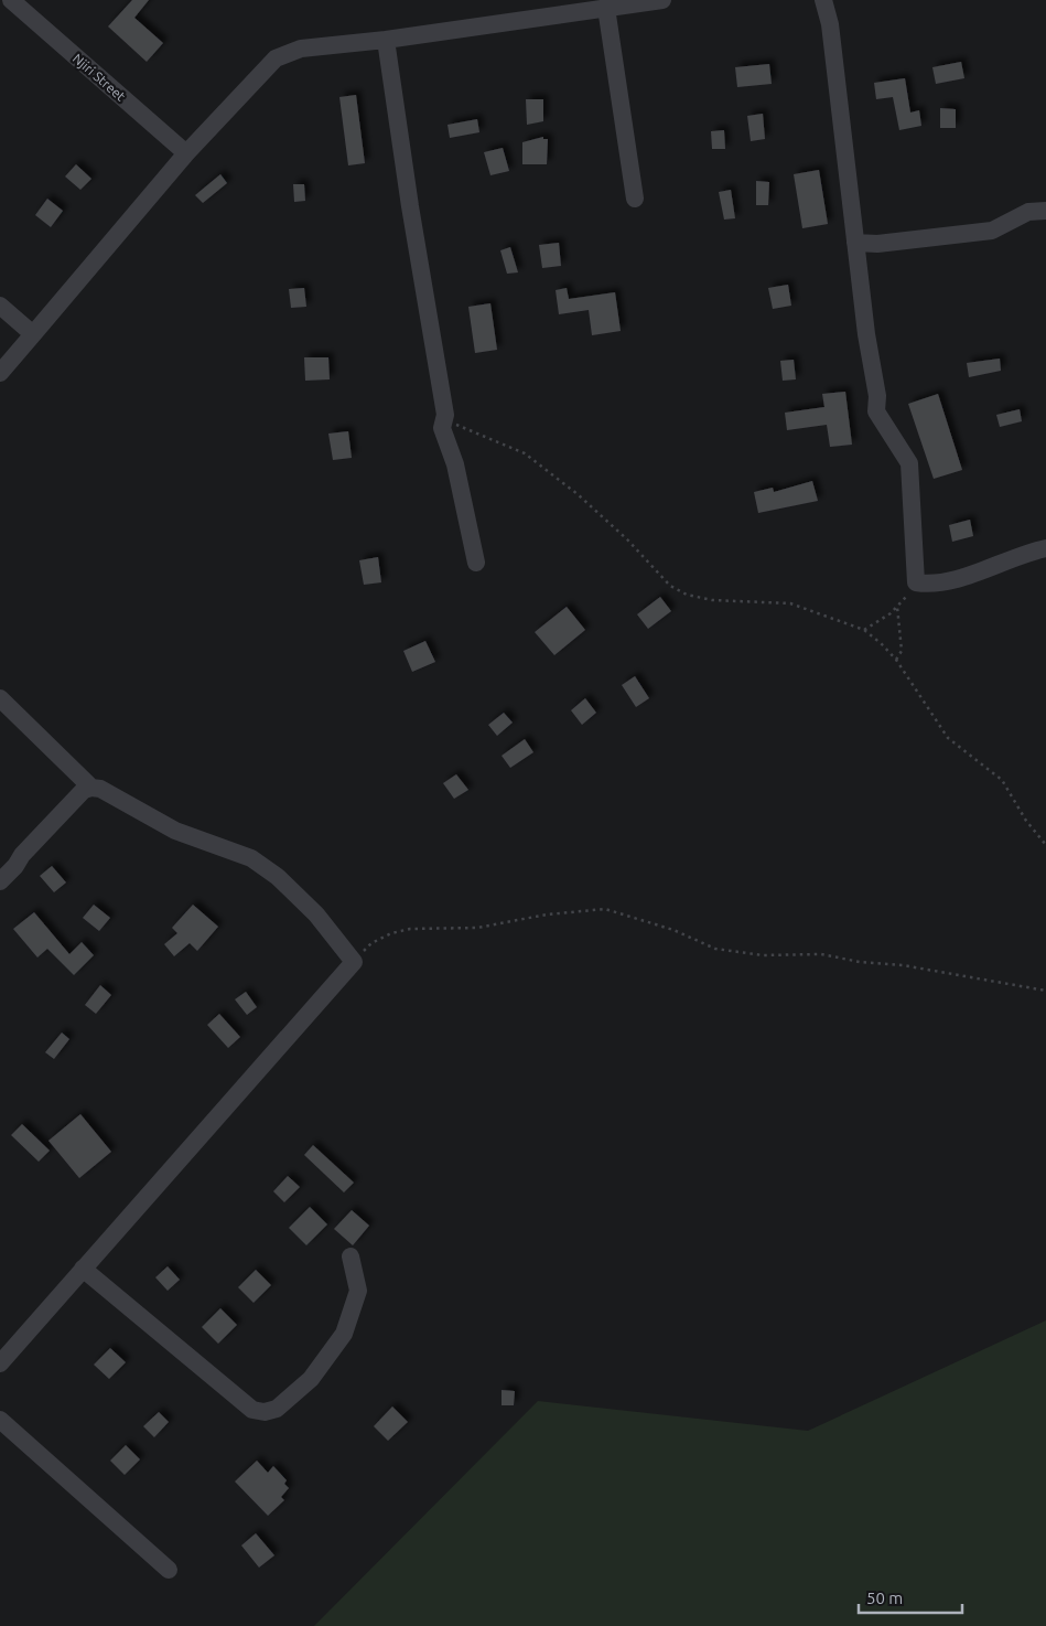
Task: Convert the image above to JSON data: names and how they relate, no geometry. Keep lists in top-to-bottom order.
{
  "streets": {
    "street": ["Njiri Street"]
  },
  "scale_bar": "50 m"
}
